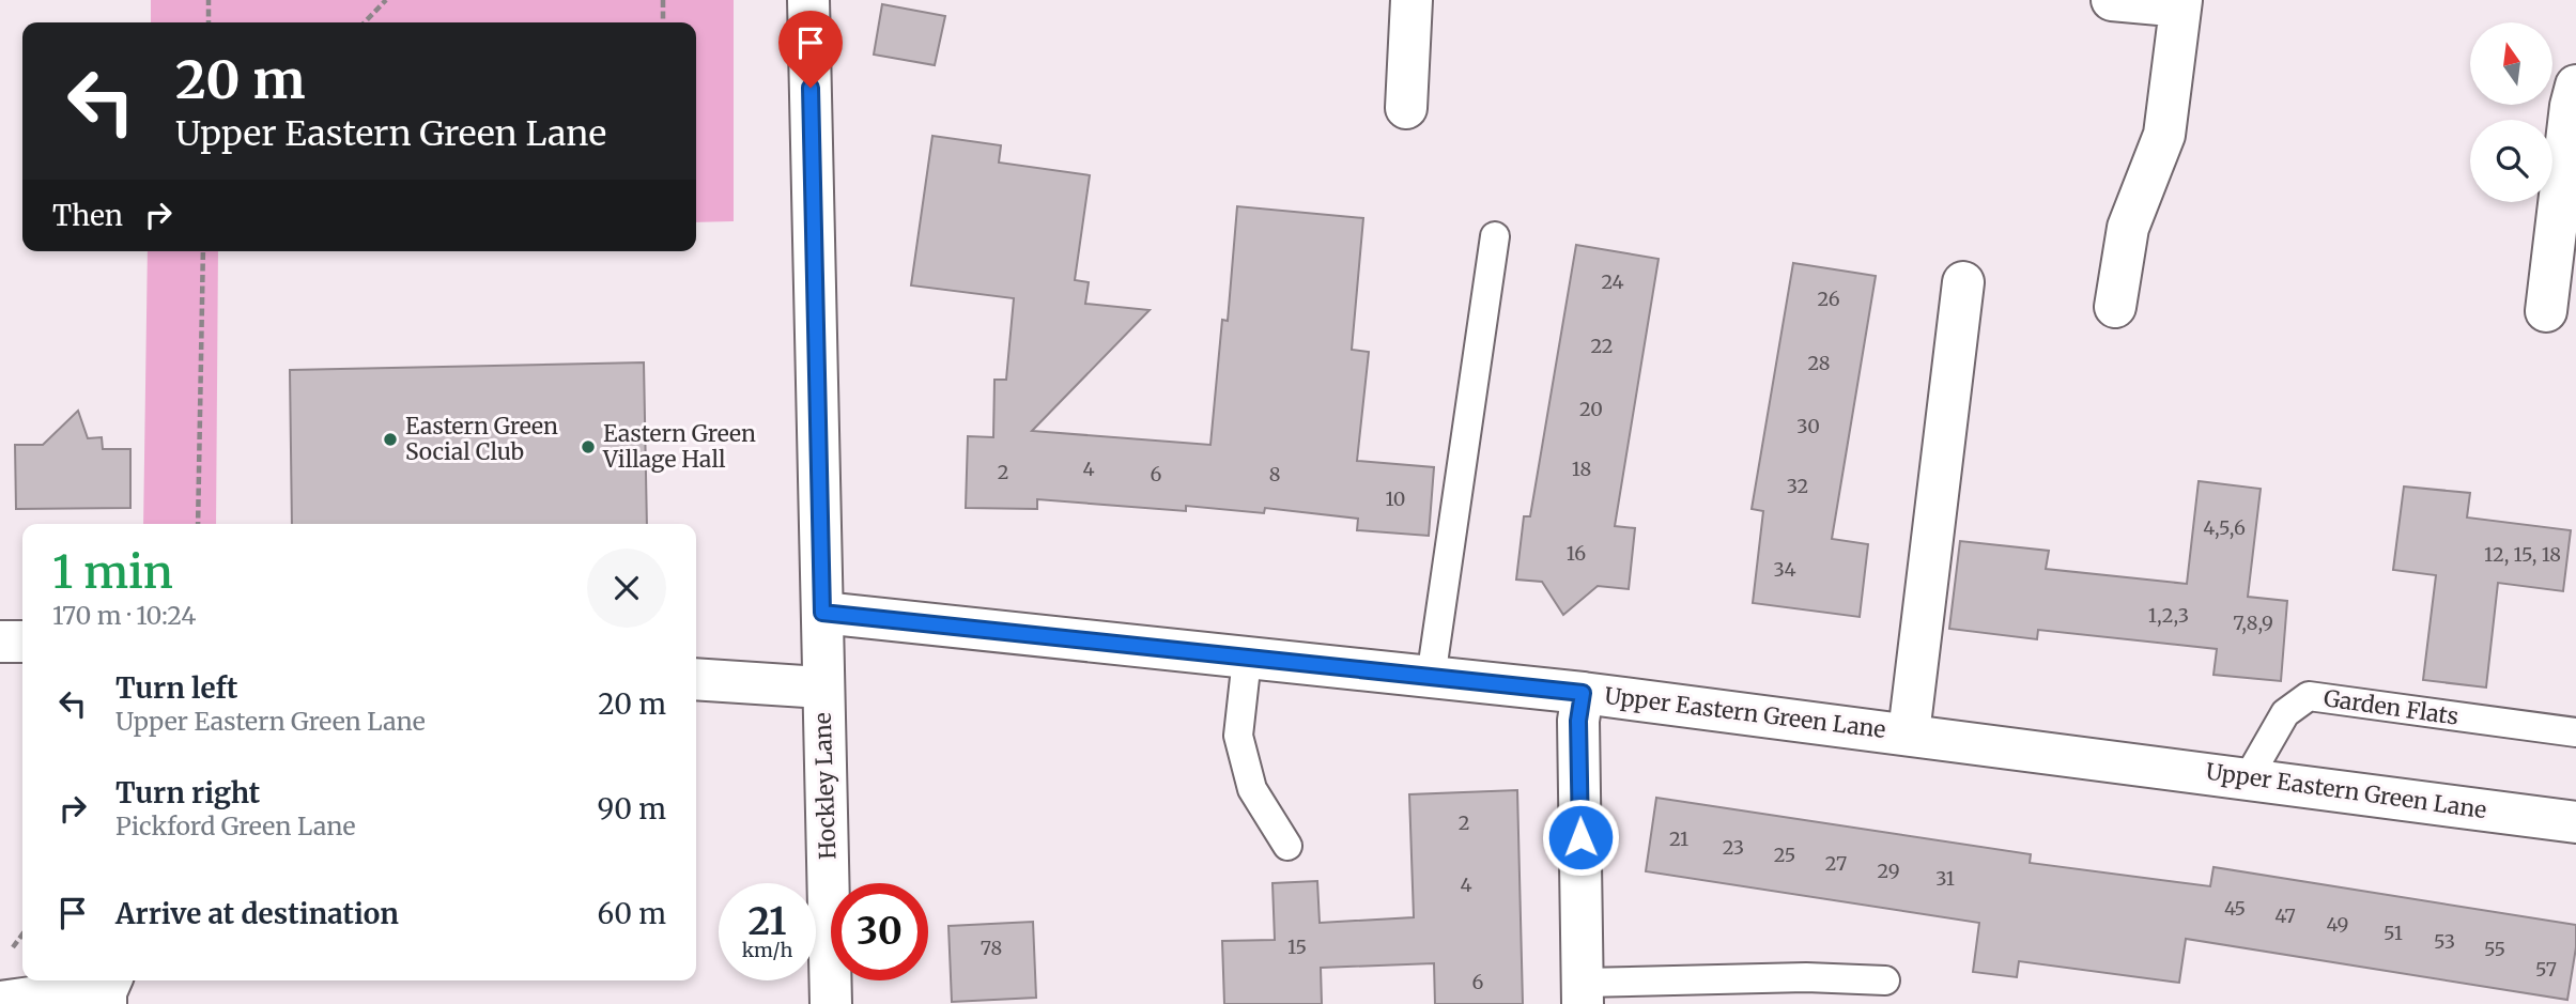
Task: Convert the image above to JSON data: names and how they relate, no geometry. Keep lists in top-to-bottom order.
{
  "streets": {
    "street": ["Upper Eastern Green Lane", "Hockley Lane"],
    "lane": ["Garden Flats"]
  },
  "crossings": [
    ["Garden Flats", "Upper Eastern Green Lane"],
    ["Upper Eastern Green Lane", "Hockley Lane"]
  ],
  "places": ["Eastern Green Social Club", "Eastern Green Village Hall"],
  "house_numbers": [
    "24",
    "26",
    "22",
    "28",
    "20",
    "30",
    "4",
    "18",
    "2",
    "6",
    "8",
    "32",
    "10",
    "4,5,6",
    "16",
    "12, 15, 18",
    "34",
    "1,2,3",
    "7,8,9",
    "2",
    "21",
    "23",
    "25",
    "27",
    "29",
    "31",
    "4",
    "45",
    "47",
    "49",
    "51",
    "53",
    "15",
    "78",
    "55",
    "57",
    "6"
  ],
  "north": "top",
  "page": {
    "turn": ["20 m", "Upper Eastern Green Lane"],
    "then": "Then",
    "heading": ["1 min", "170 m · 10:24"],
    "list": [
      {
        "name": "Turn left",
        "note": "Upper Eastern Green Lane",
        "value": "20 m"
      },
      {
        "name": "Turn right",
        "note": "Pickford Green Lane",
        "value": "90 m"
      },
      {
        "name": "Arrive at destination",
        "value": "60 m"
      }
    ],
    "speed": "21 km/h",
    "limit": "30"
  }
}
